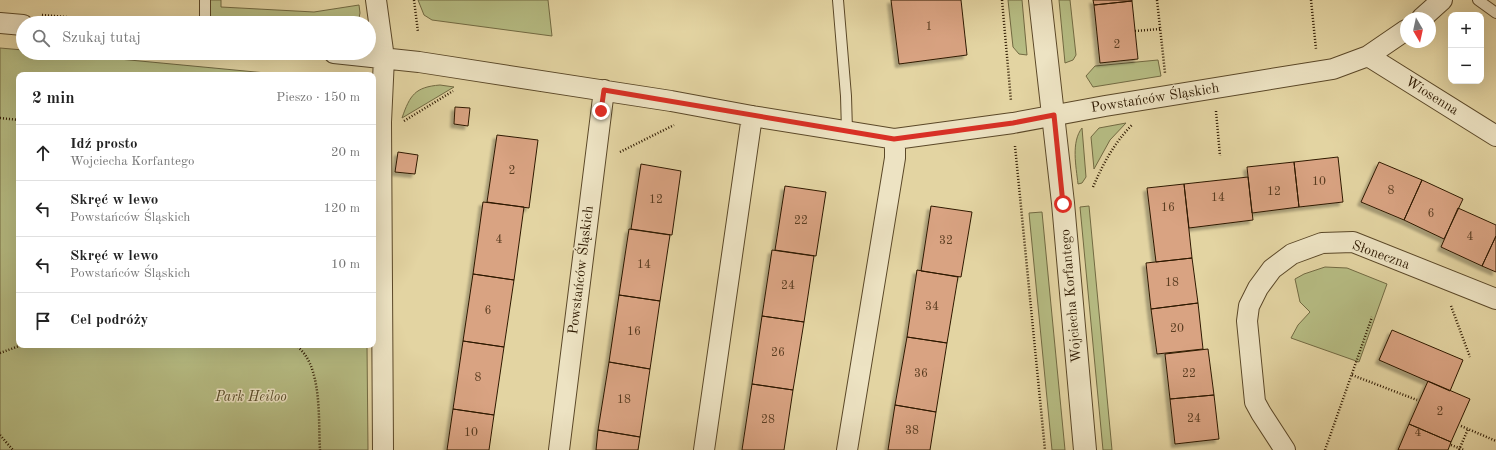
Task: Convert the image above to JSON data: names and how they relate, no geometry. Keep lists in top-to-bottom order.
{
  "streets": {
    "street": [
      "Wiosenna",
      "Powstańców Śląskich",
      "Słoneczna",
      "Wojciecha Korfantego"
    ]
  },
  "crossings": [
    ["Wiosenna", "Powstańców Śląskich"],
    ["Powstańców Śląskich", "Wojciecha Korfantego"]
  ],
  "parks": ["Park Heiloo"],
  "house_numbers": [
    "1",
    "2",
    "2",
    "10",
    "8",
    "12",
    "14",
    "12",
    "16",
    "6",
    "22",
    "4",
    "4",
    "32",
    "14",
    "18",
    "24",
    "34",
    "6",
    "20",
    "16",
    "26",
    "36",
    "22",
    "8",
    "18",
    "2",
    "24",
    "28",
    "38",
    "10",
    "4"
  ],
  "north": "bottom",
  "page": {
    "map_buttons": ["+", "−"],
    "search": "Szukaj tutaj",
    "heading": ["2 min", "Pieszo · 150 m"],
    "list": [
      ["Idź prosto", "Wojciecha Korfantego", "20 m"],
      ["Skręć w lewo", "Powstańców Śląskich", "120 m"],
      ["Skręć w lewo", "Powstańców Śląskich", "10 m"],
      "Cel podróży"
    ]
  }
}
